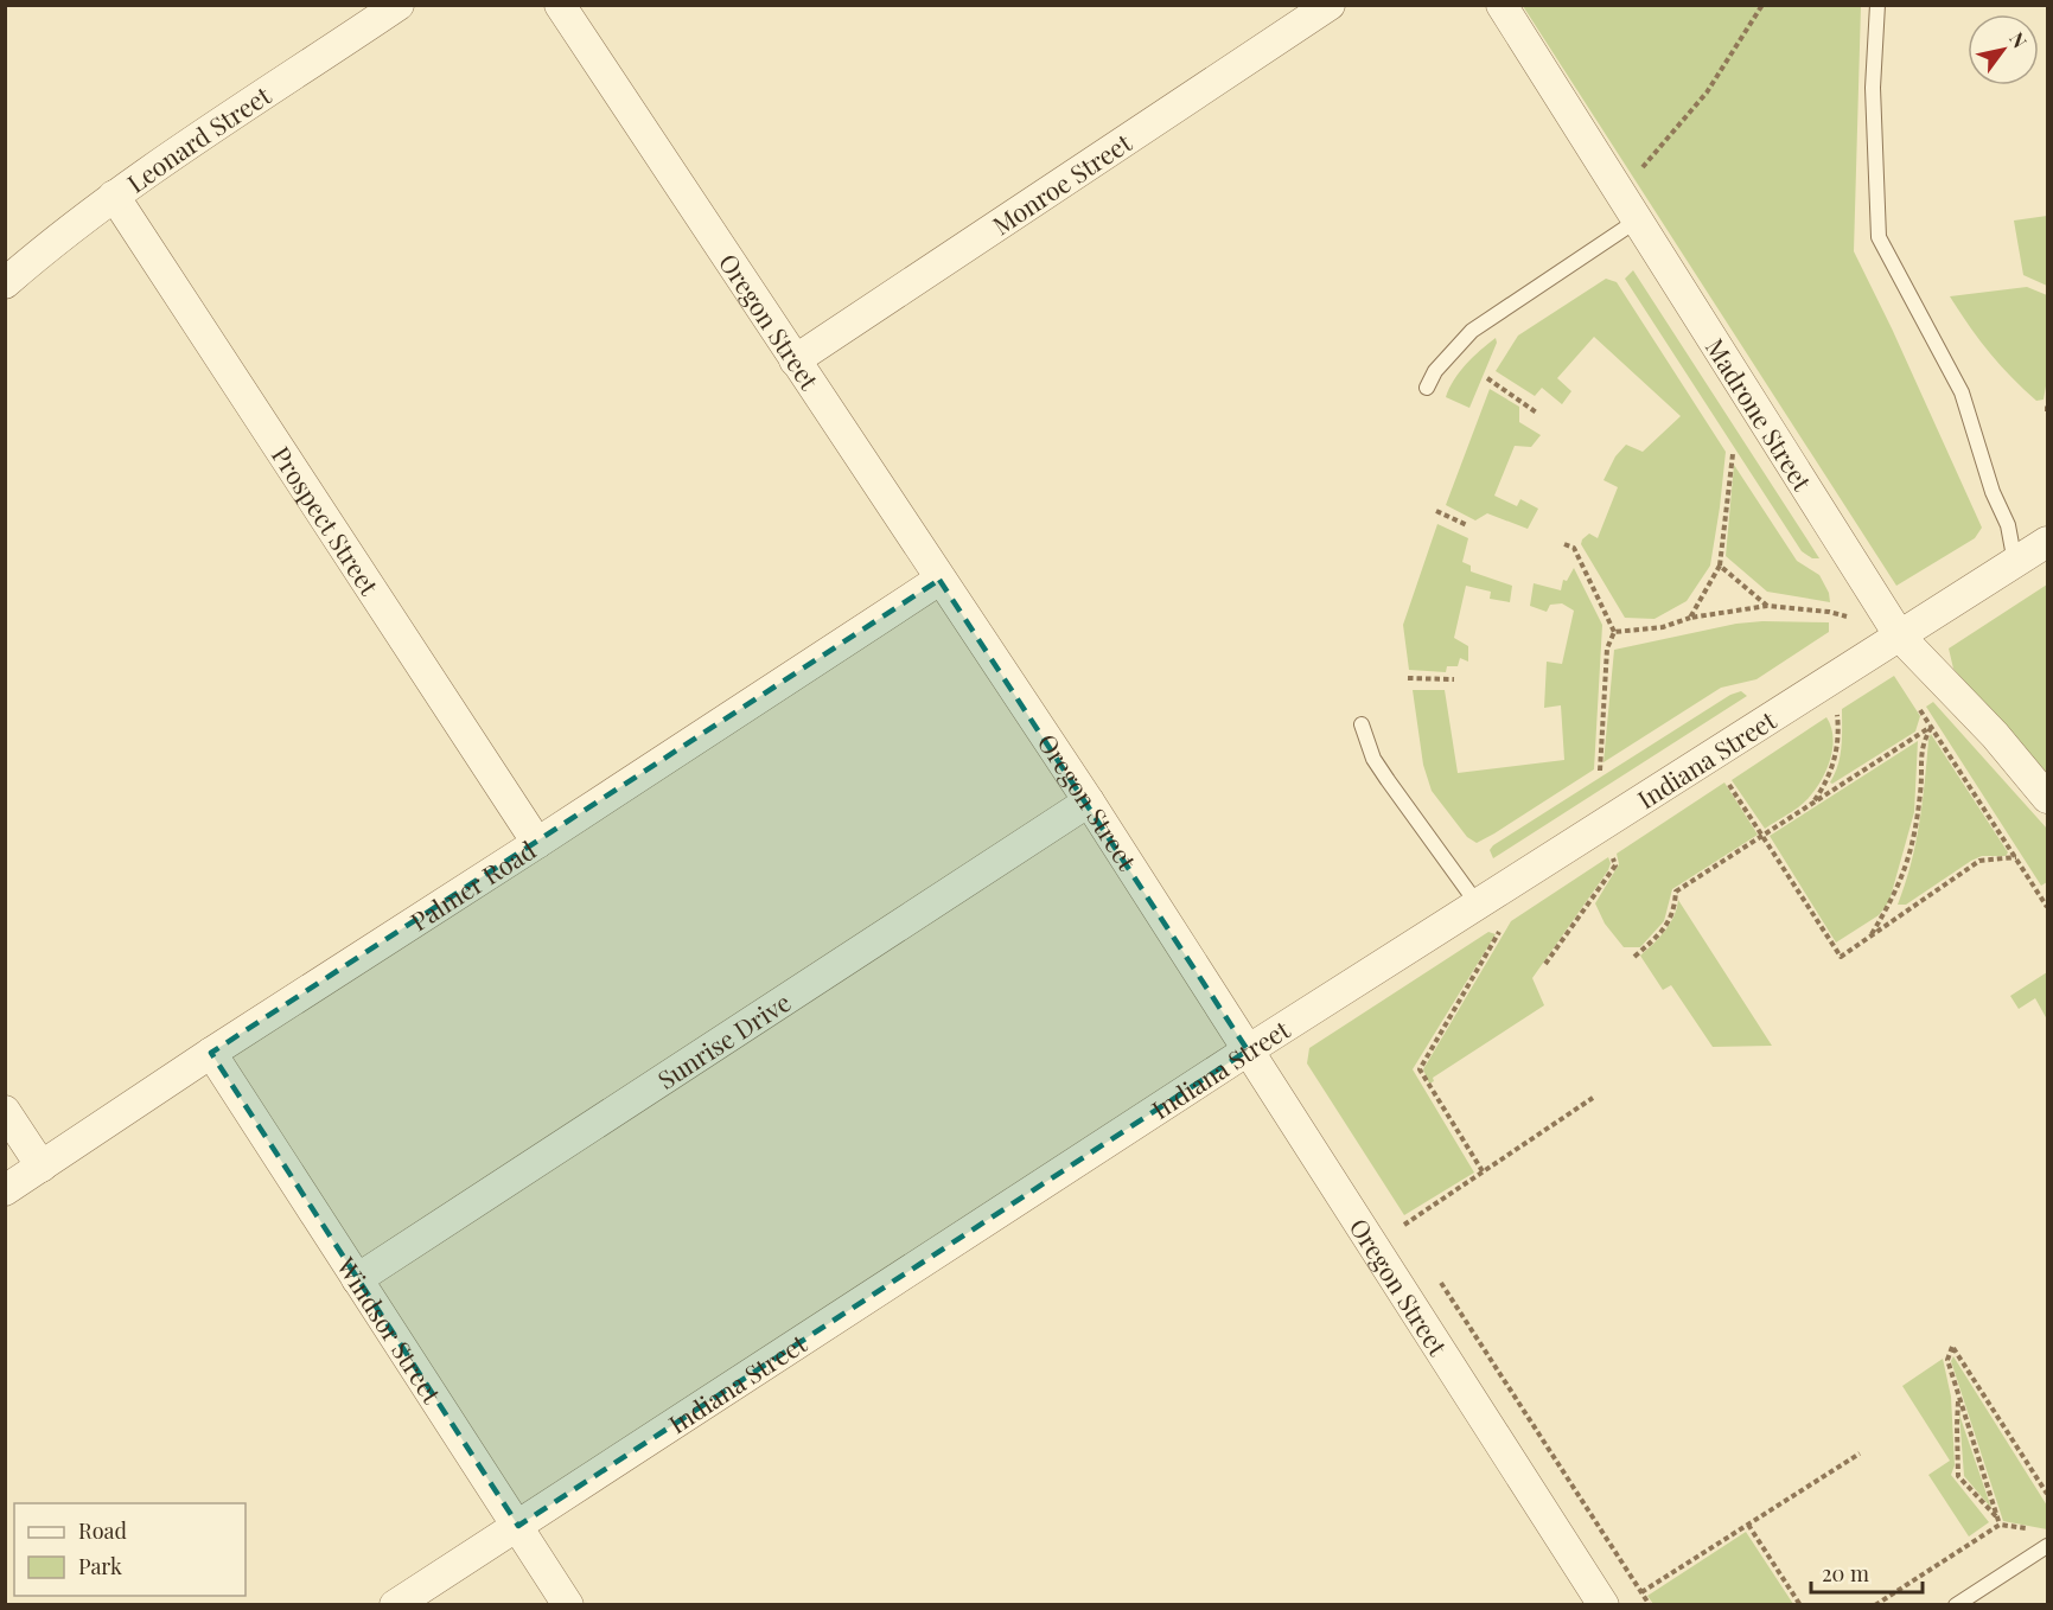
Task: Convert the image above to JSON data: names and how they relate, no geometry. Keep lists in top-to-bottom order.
{
  "streets": {
    "street": [
      "Leonard Street",
      "Monroe Street",
      "Oregon Street",
      "Madrone Street",
      "Prospect Street",
      "Indiana Street",
      "Palmer Road",
      "Sunrise Drive",
      "Windsor Street"
    ]
  },
  "crossings": [
    ["Leonard Street", "Prospect Street"],
    ["Monroe Street", "Oregon Street"],
    ["Oregon Street", "Indiana Street"],
    ["Oregon Street", "Palmer Road"],
    ["Oregon Street", "Sunrise Drive"],
    ["Madrone Street", "Indiana Street"],
    ["Prospect Street", "Palmer Road"],
    ["Indiana Street", "Windsor Street"],
    ["Palmer Road", "Windsor Street"],
    ["Sunrise Drive", "Windsor Street"]
  ],
  "legend": ["Road", "Park"],
  "scale_bar": "20 m",
  "north": "top right"
}
